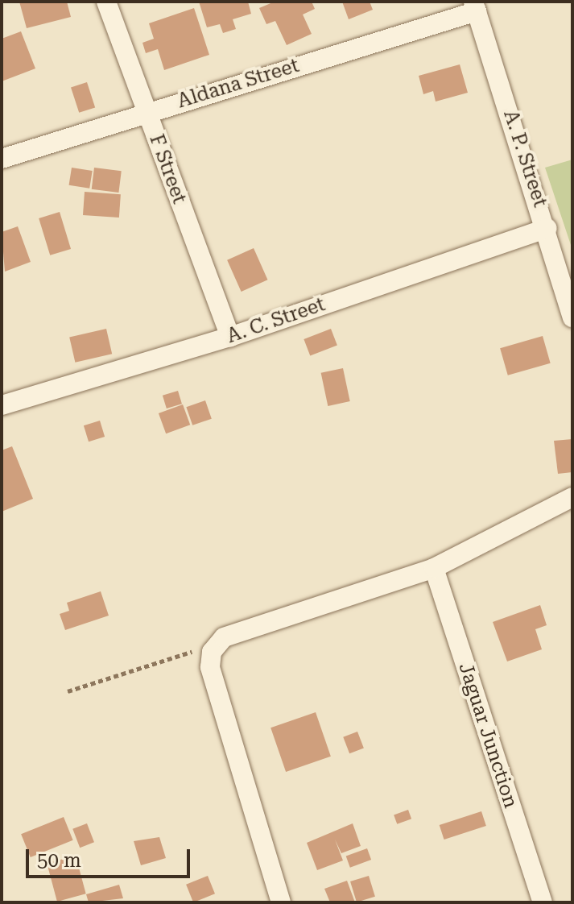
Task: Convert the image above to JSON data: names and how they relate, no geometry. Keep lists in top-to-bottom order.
{
  "streets": {
    "street": [
      "Aldana Street",
      "A. P. Street",
      "F Street",
      "A. C. Street",
      "Jaguar Junction"
    ]
  },
  "crossings": [
    ["Aldana Street", "A. P. Street"],
    ["Aldana Street", "F Street"],
    ["A. P. Street", "A. C. Street"],
    ["F Street", "A. C. Street"]
  ],
  "scale_bar": "50 m"
}
